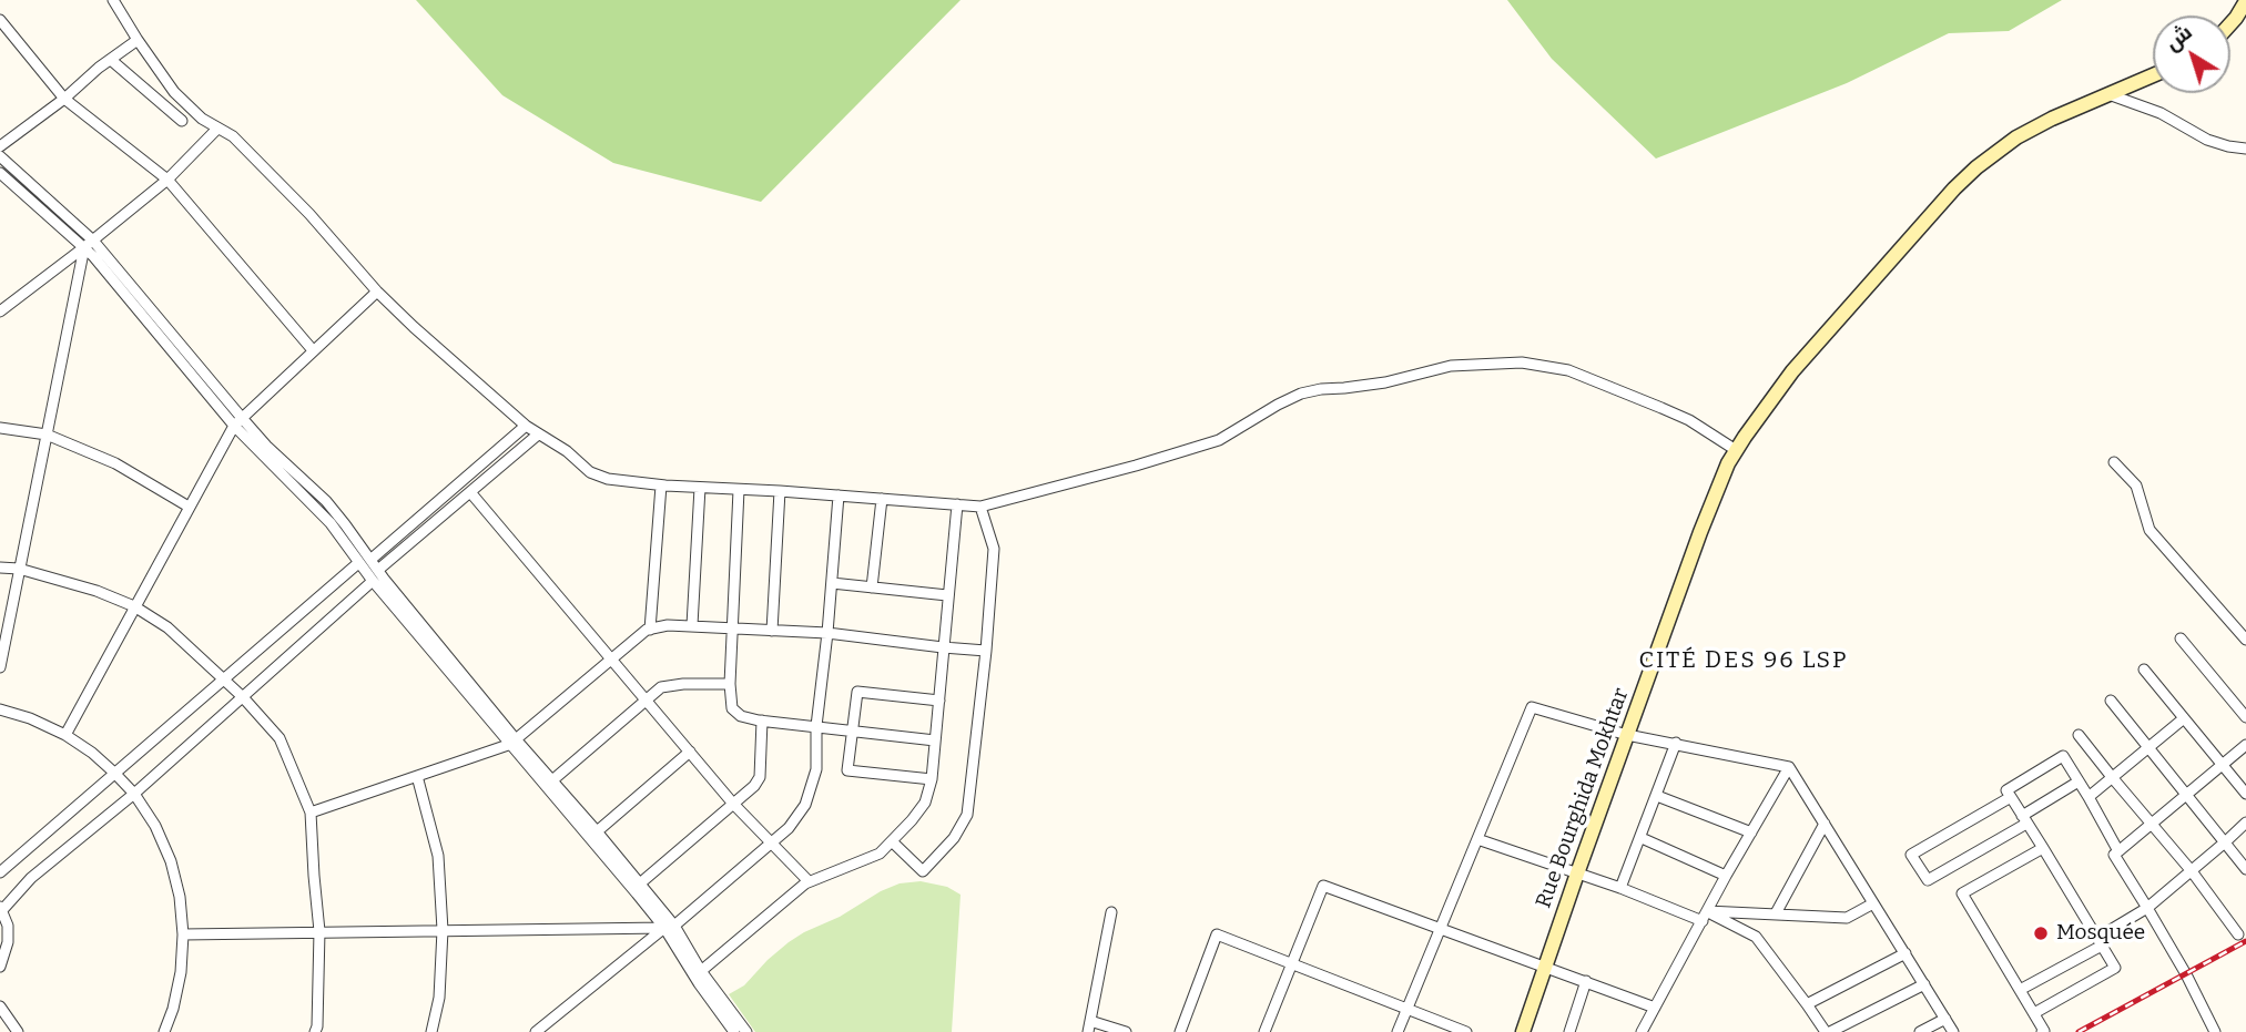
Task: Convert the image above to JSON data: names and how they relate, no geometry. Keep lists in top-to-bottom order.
{
  "streets": {
    "main road": ["Rue Bourghida Mokhtar"]
  },
  "districts": ["CITÉ DES 96 LSP"],
  "places": ["Mosquée"],
  "north": "top left"
}
